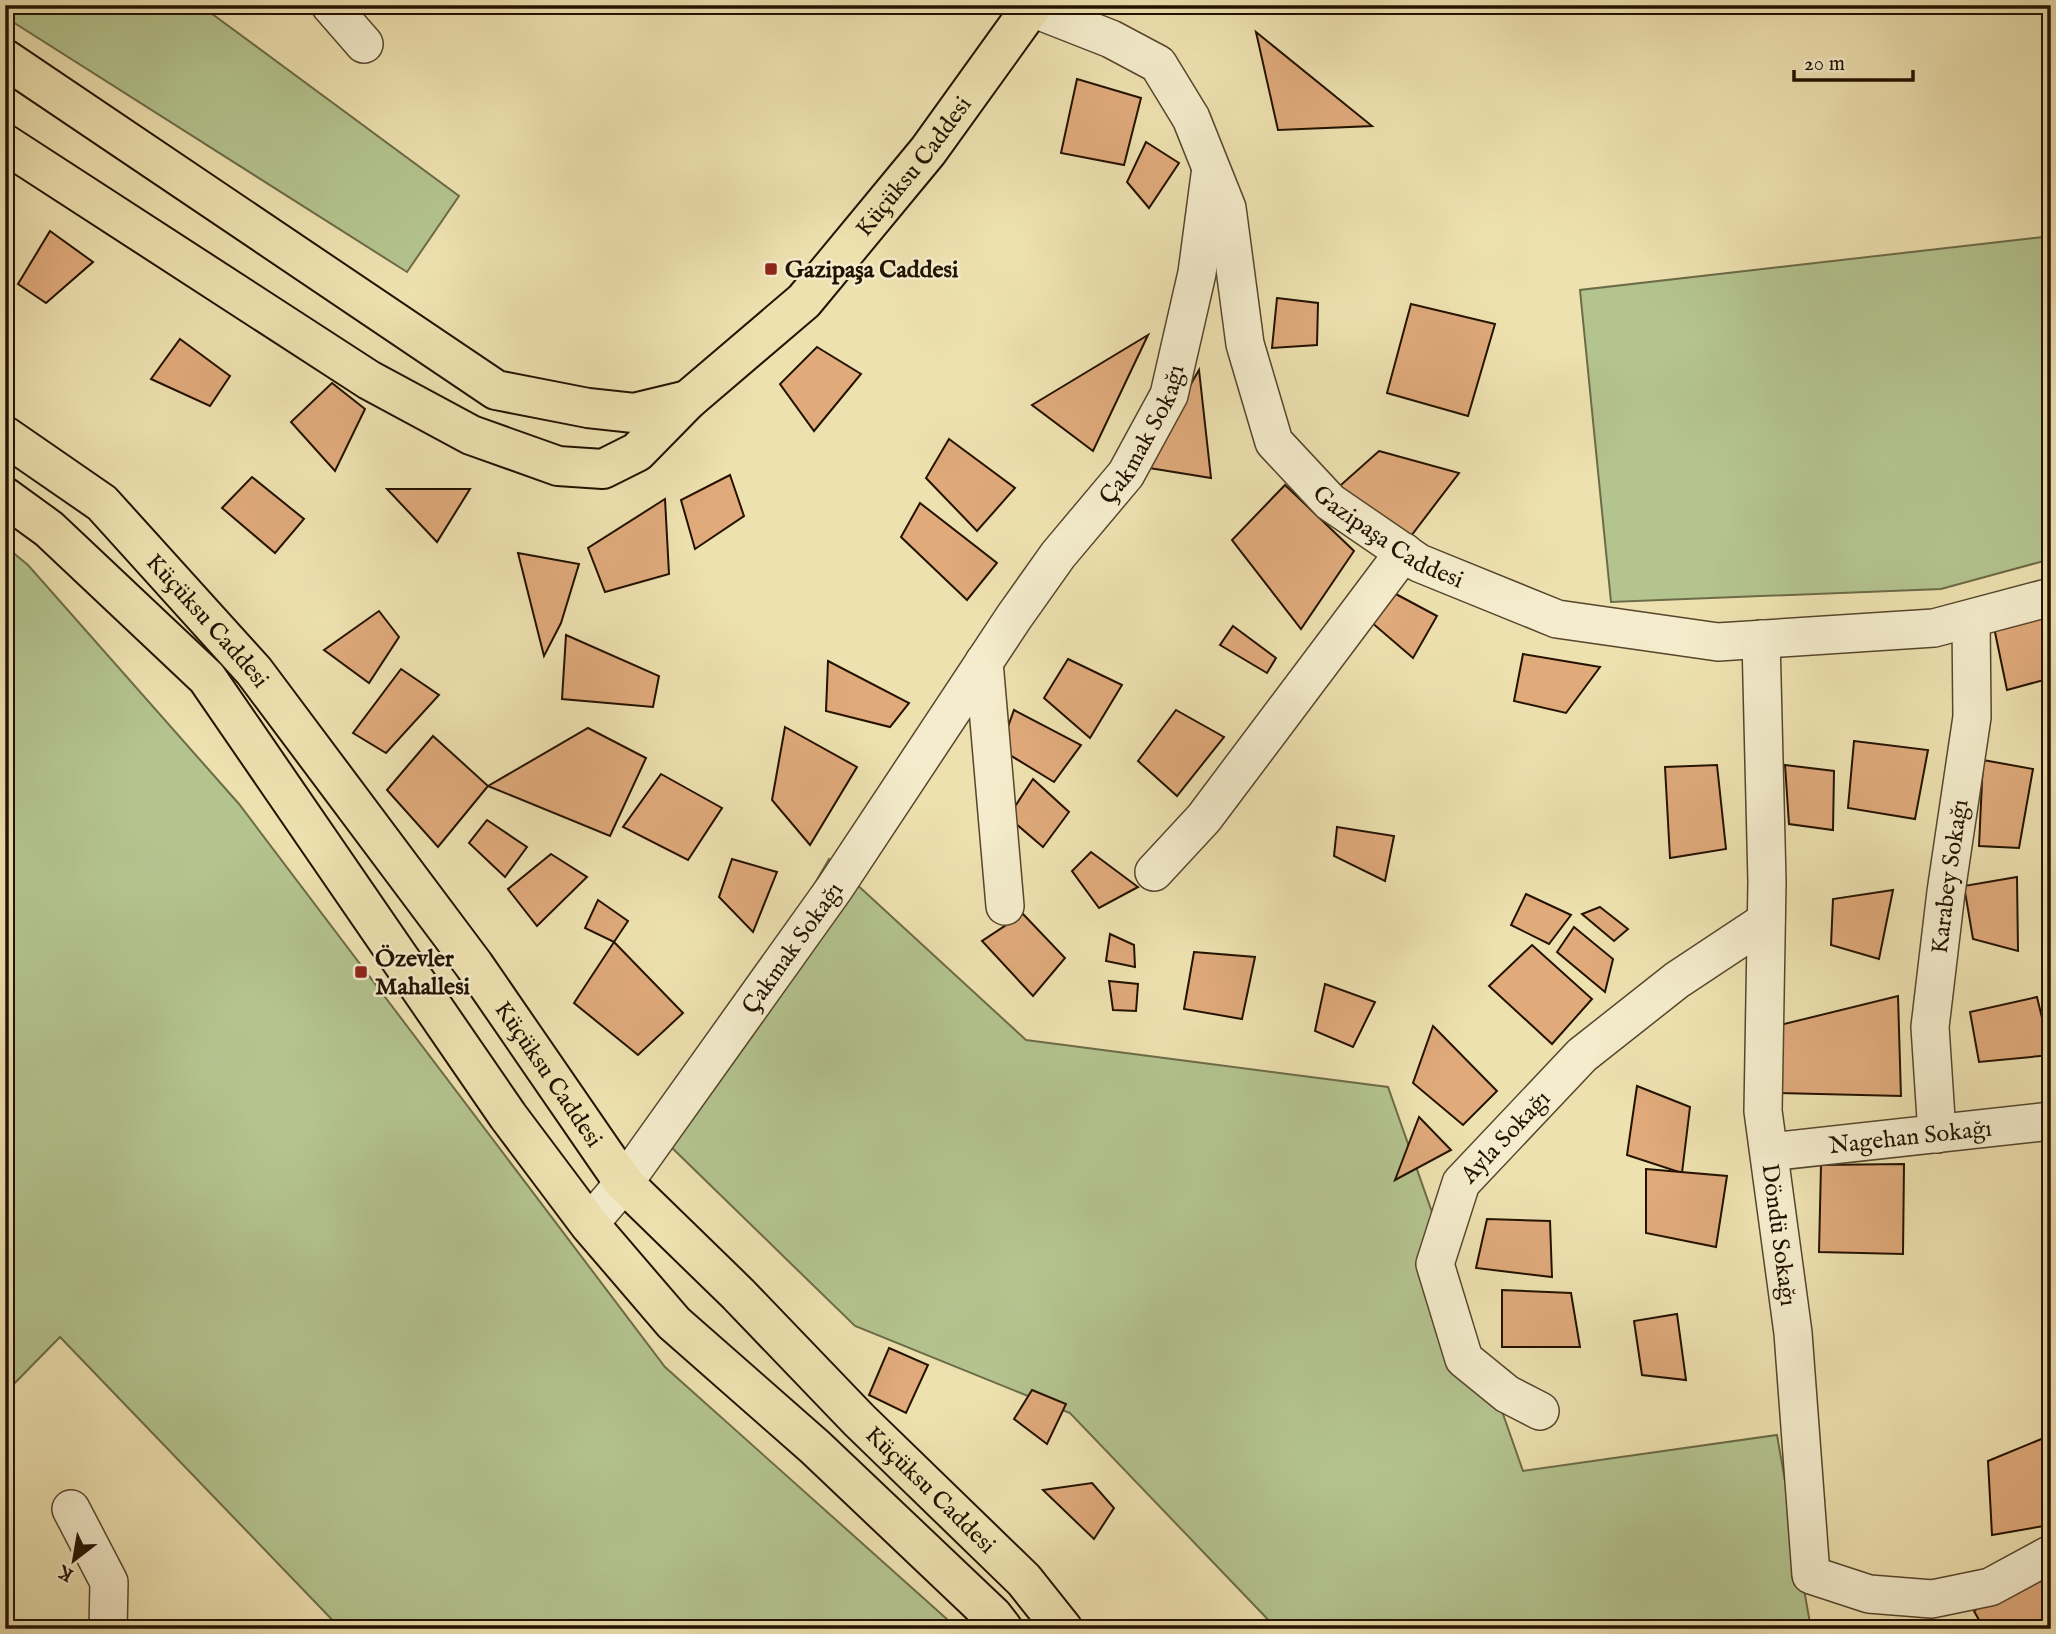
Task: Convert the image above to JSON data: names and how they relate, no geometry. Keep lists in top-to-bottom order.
{
  "streets": {
    "main road": ["Küçüksu Caddesi"],
    "street": [
      "Çakmak Sokağı",
      "Gazipaşa Caddesi",
      "Karabey Sokağı",
      "Ayla Sokağı",
      "Nagehan Sokağı",
      "Döndü Sokağı"
    ]
  },
  "crossings": [
    ["Küçüksu Caddesi", "Çakmak Sokağı"],
    ["Küçüksu Caddesi", "Gazipaşa Caddesi"],
    ["Çakmak Sokağı", "Gazipaşa Caddesi"],
    ["Gazipaşa Caddesi", "Karabey Sokağı"],
    ["Gazipaşa Caddesi", "Döndü Sokağı"],
    ["Karabey Sokağı", "Nagehan Sokağı"],
    ["Ayla Sokağı", "Döndü Sokağı"],
    ["Nagehan Sokağı", "Döndü Sokağı"]
  ],
  "places": {
    "transit": ["Gazipaşa Caddesi", "Özevler Mahallesi"]
  },
  "scale_bar": "20 m",
  "north": "bottom left"
}
